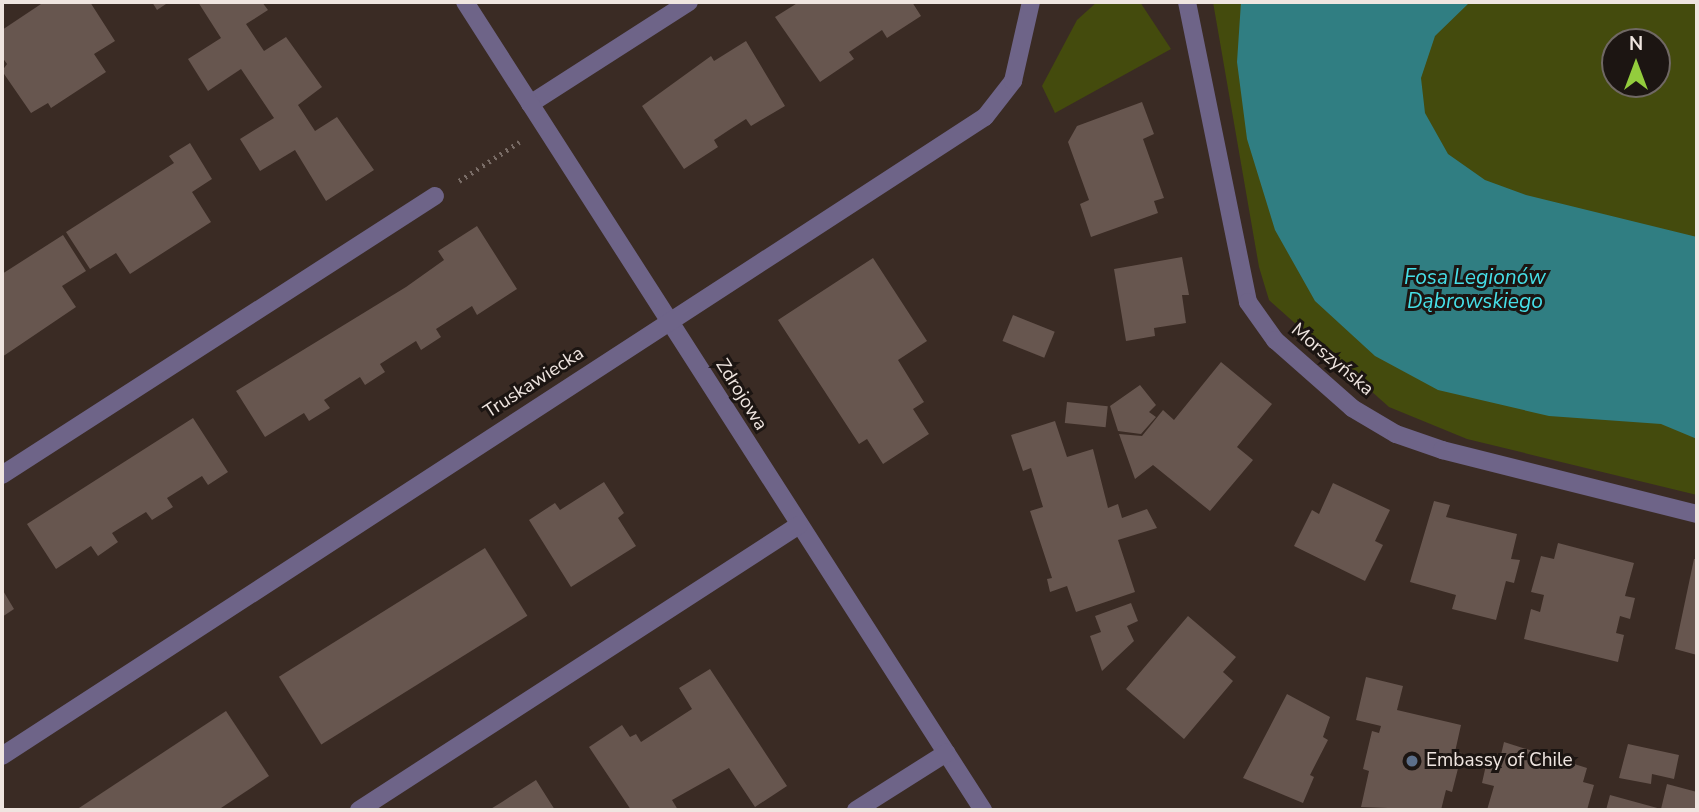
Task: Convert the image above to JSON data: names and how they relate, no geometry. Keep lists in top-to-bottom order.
{
  "streets": {
    "street": ["Morszyńska", "Truskawiecka", "Zdrojowa"]
  },
  "crossings": [
    ["Truskawiecka", "Zdrojowa"]
  ],
  "water": ["Fosa Legionów Dąbrowskiego"],
  "places": ["Embassy of Chile"],
  "north": "top"
}
